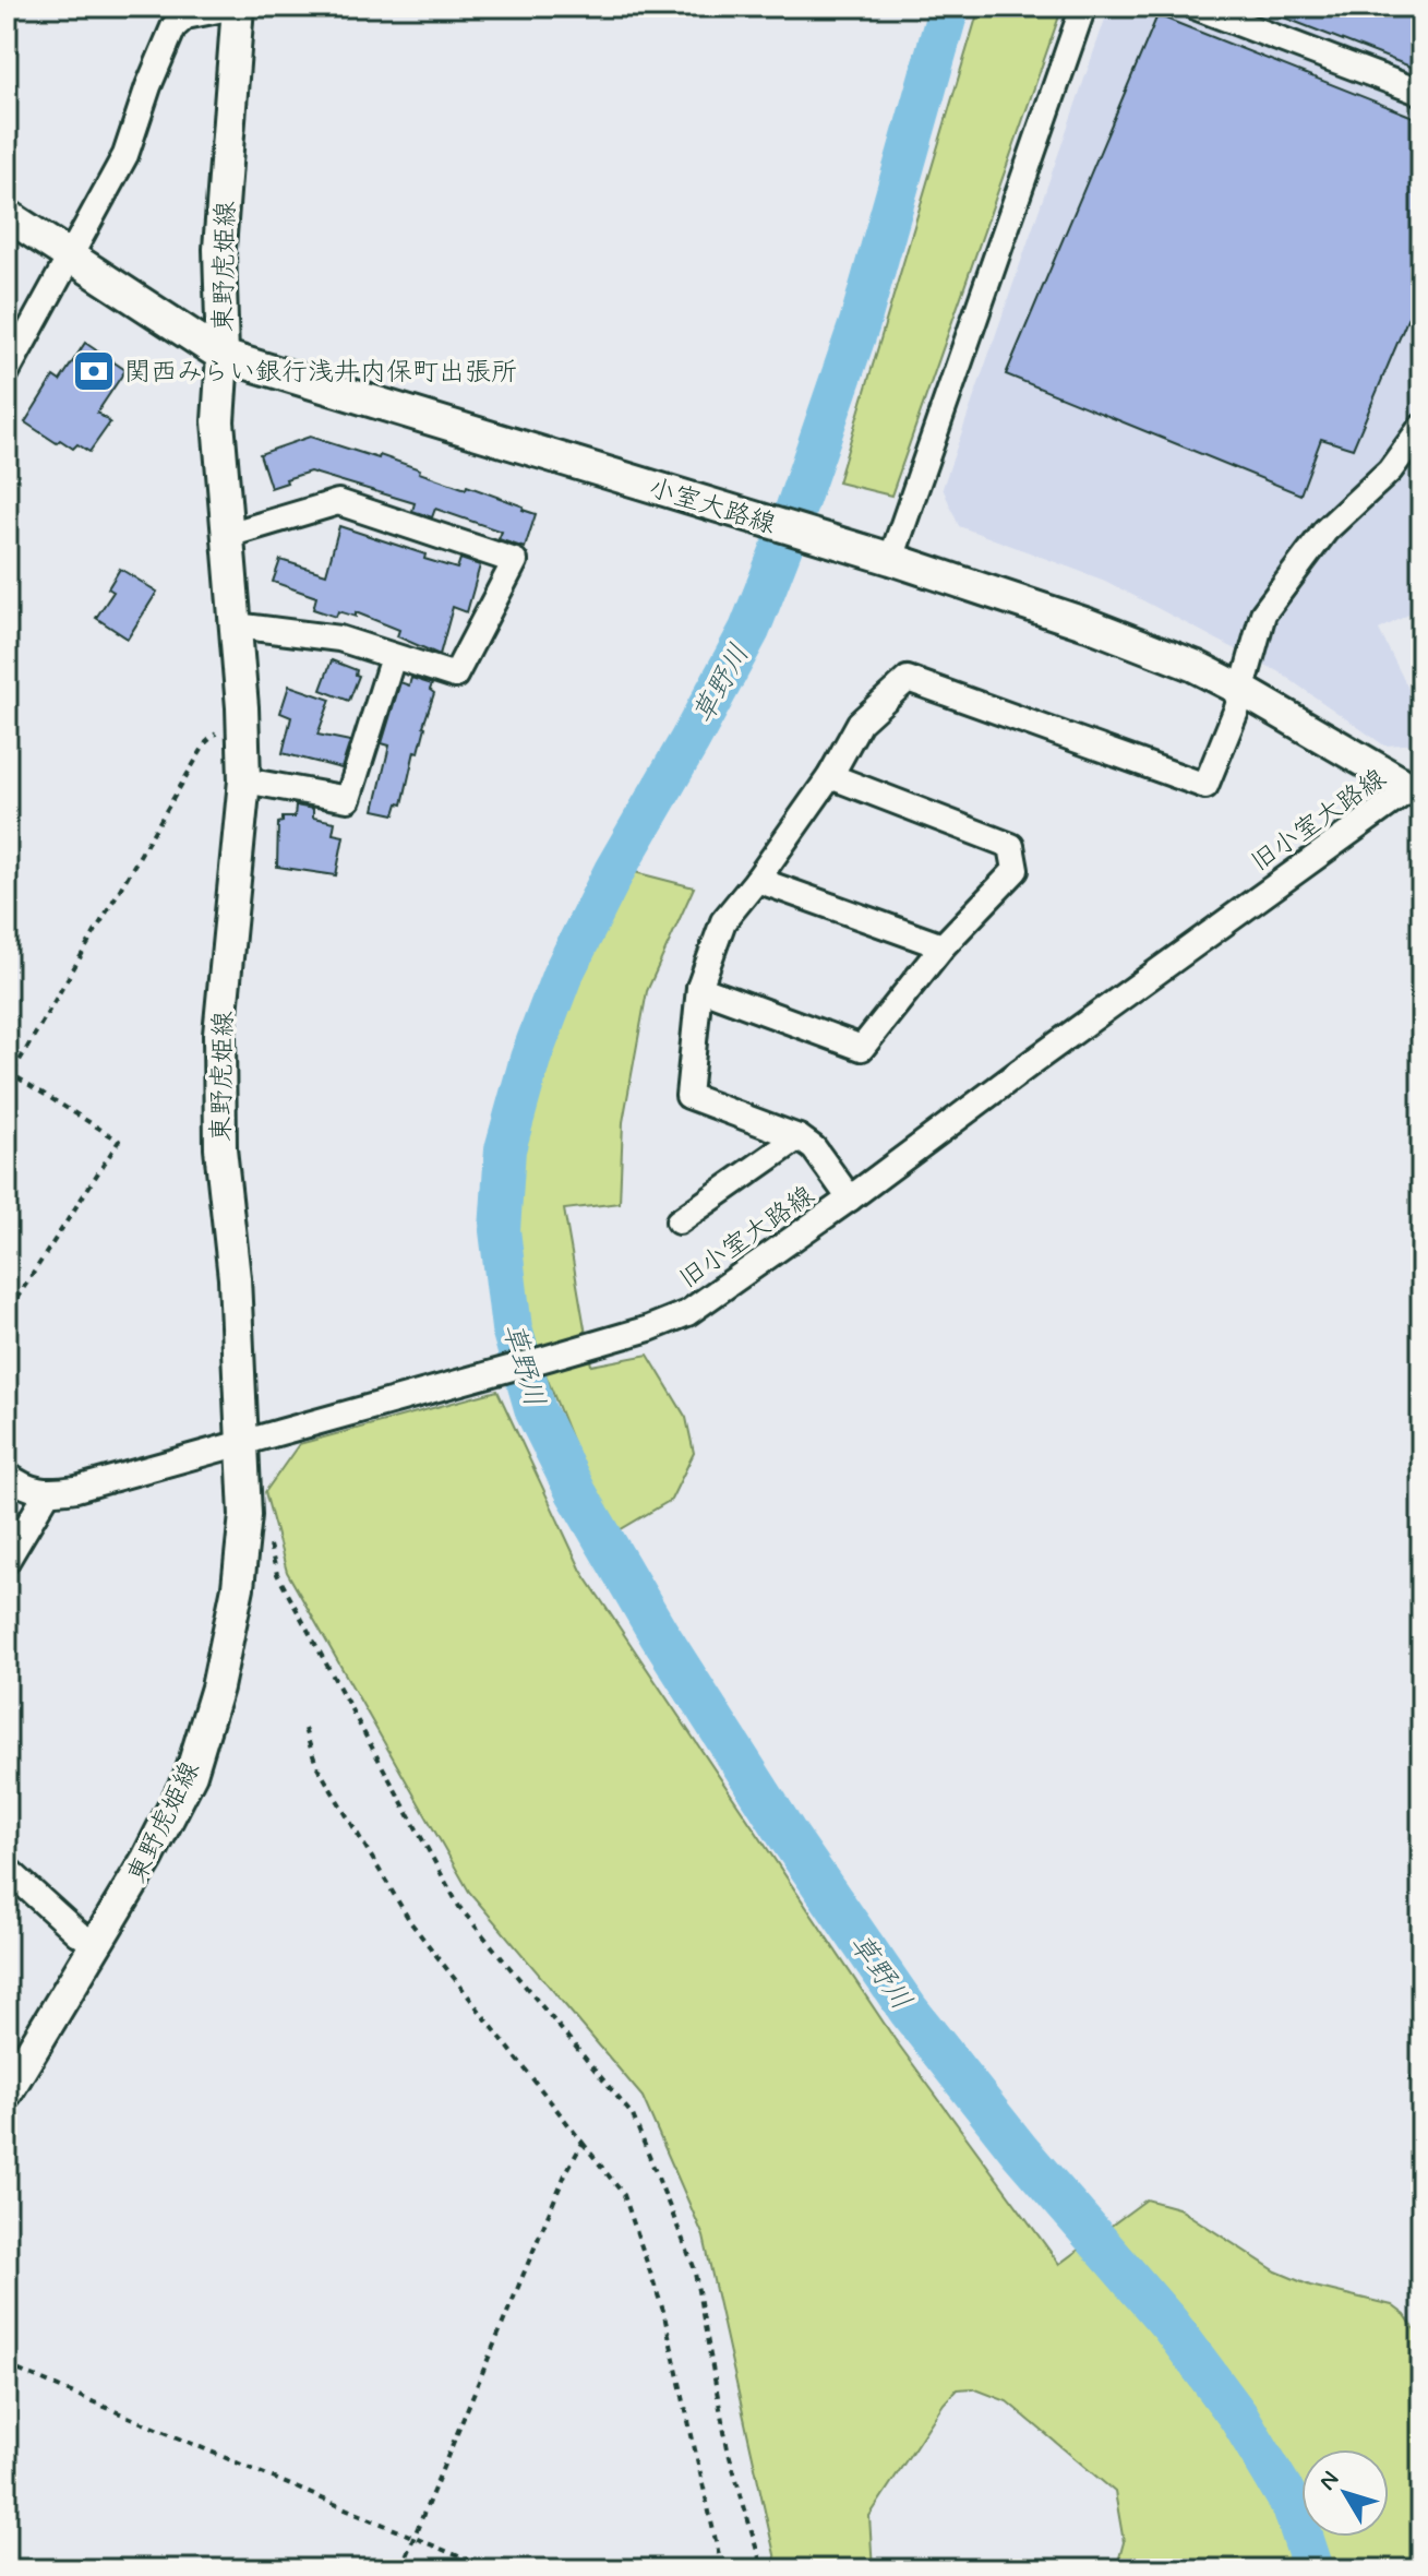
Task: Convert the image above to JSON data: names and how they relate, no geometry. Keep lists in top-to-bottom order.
{
  "streets": {
    "main road": ["東野虎姫線", "小室大路線"],
    "street": ["旧小室大路線"]
  },
  "crossings": [
    ["東野虎姫線", "小室大路線"],
    ["東野虎姫線", "旧小室大路線"],
    ["小室大路線", "旧小室大路線"]
  ],
  "water": ["草野川"],
  "places": {
    "bank": ["関西みらい銀行浅井内保町出張所"]
  },
  "north": "top left"
}
